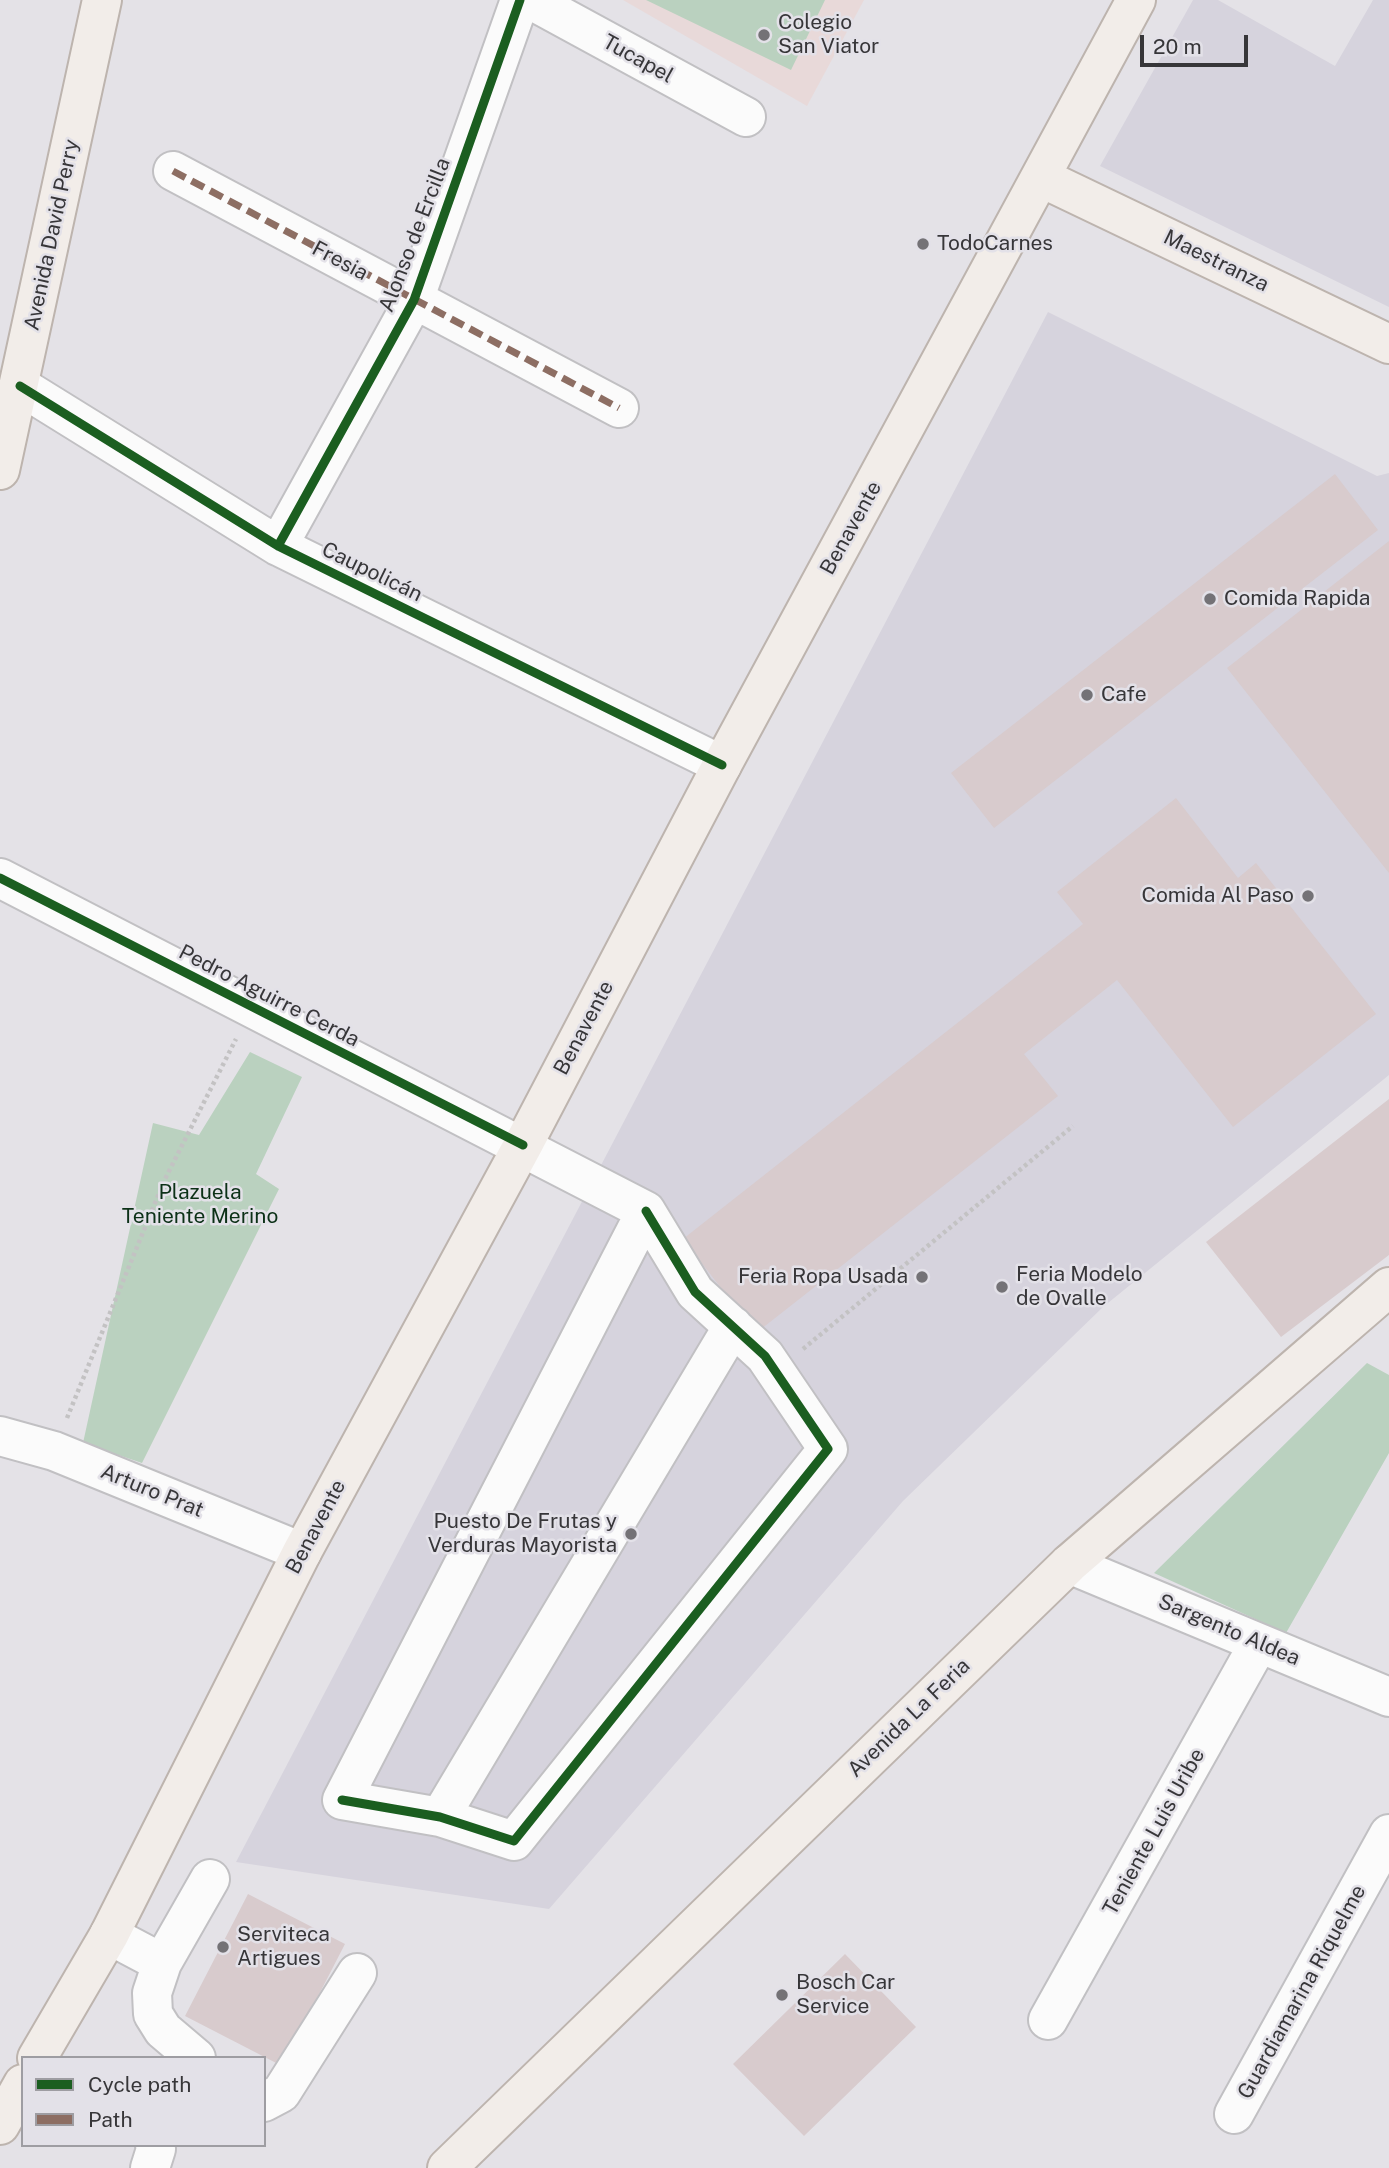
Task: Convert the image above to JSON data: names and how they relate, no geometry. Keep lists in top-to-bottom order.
{
  "streets": {
    "main road": [
      "Avenida David Perry",
      "Maestranza",
      "Benavente",
      "Avenida La Feria"
    ],
    "street": [
      "Tucapel",
      "Alonso de Ercilla",
      "Fresia",
      "Caupolicán",
      "Pedro Aguirre Cerda",
      "Arturo Prat",
      "Sargento Aldea",
      "Teniente Luis Uribe",
      "Guardiamarina Riquelme"
    ]
  },
  "crossings": [
    ["Avenida David Perry", "Caupolicán"],
    ["Alonso de Ercilla", "Fresia"],
    ["Alonso de Ercilla", "Caupolicán"],
    ["Maestranza", "Benavente"],
    ["Benavente", "Caupolicán"],
    ["Benavente", "Pedro Aguirre Cerda"],
    ["Benavente", "Arturo Prat"],
    ["Sargento Aldea", "Avenida La Feria"],
    ["Sargento Aldea", "Teniente Luis Uribe"]
  ],
  "parks": ["Plazuela Teniente Merino"],
  "places": [
    "Colegio San Viator",
    "TodoCarnes",
    "Comida Rapida",
    "Cafe",
    "Comida Al Paso",
    "Feria Ropa Usada",
    "Feria Modelo de Ovalle",
    "Puesto De Frutas y Verduras Mayorista",
    "Serviteca Artigues",
    "Bosch Car Service"
  ],
  "legend": ["Cycle path", "Path"],
  "scale_bar": "20 m"
}
